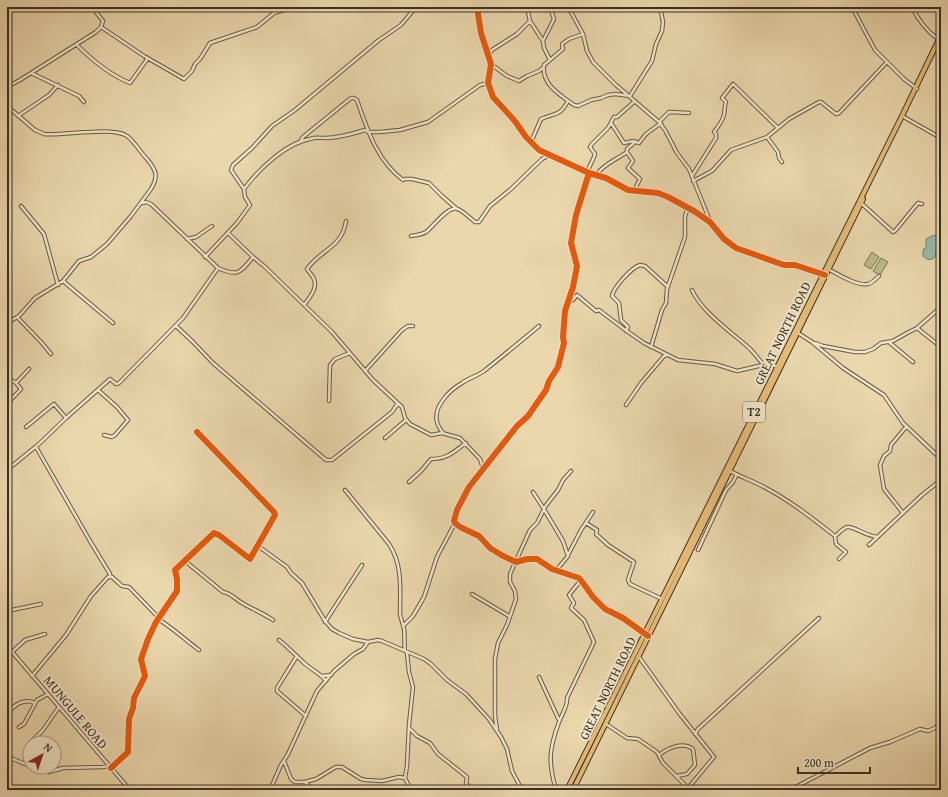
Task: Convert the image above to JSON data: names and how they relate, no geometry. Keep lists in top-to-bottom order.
{
  "streets": {
    "highway": ["GREAT NORTH ROAD", "T2"],
    "street": ["MUNGULE ROAD"]
  },
  "scale_bar": "200 m",
  "north": "top right"
}
